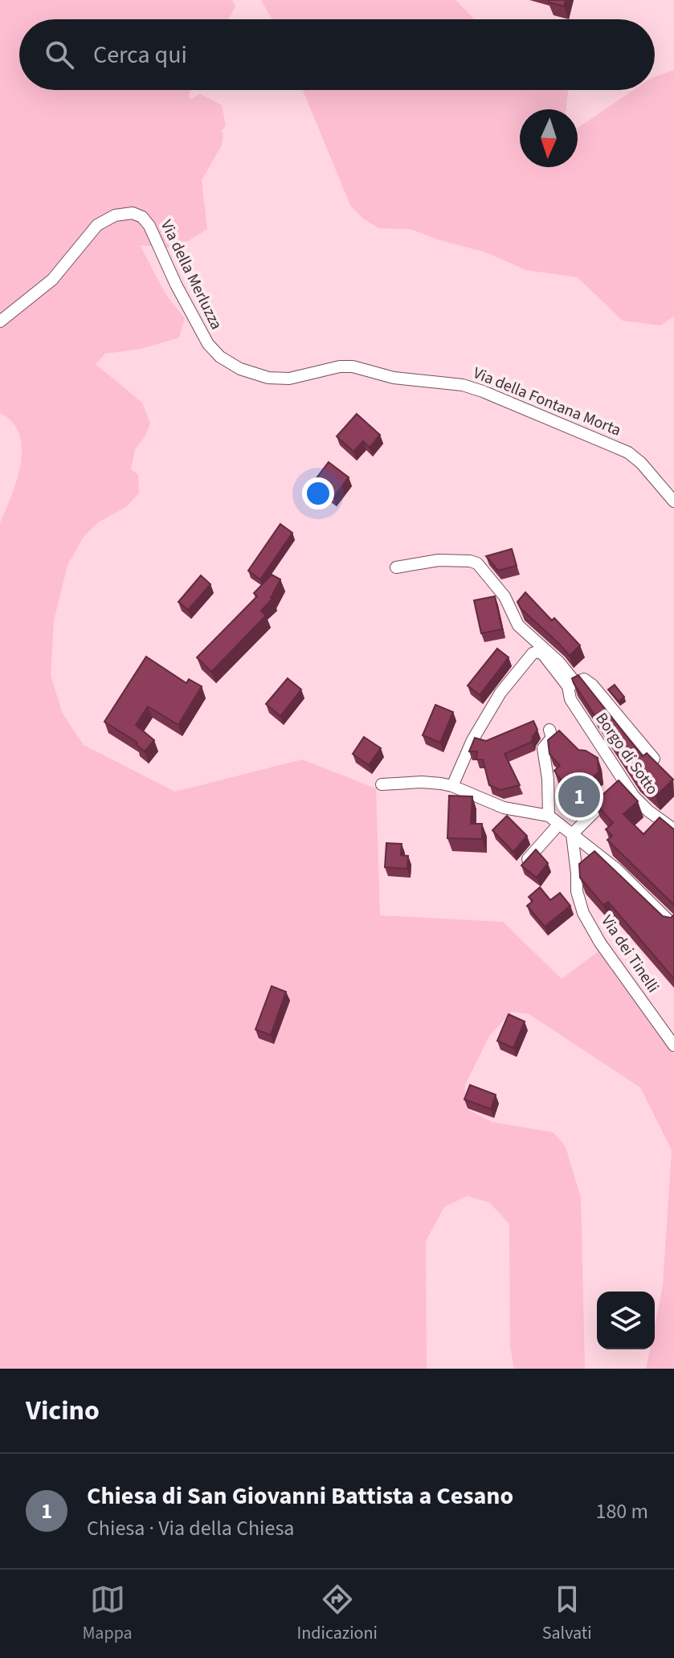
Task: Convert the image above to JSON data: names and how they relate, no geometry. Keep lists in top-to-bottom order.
{
  "streets": {
    "street": [
      "Via della Merluzza",
      "Via della Fontana Morta",
      "Borgo di Sotto",
      "Via dei Tinelli"
    ]
  },
  "crossings": [
    ["Via della Merluzza", "Via della Fontana Morta"]
  ],
  "north": "bottom",
  "page": {
    "search": "Cerca qui",
    "pins": "1",
    "heading": "Vicino",
    "list": [
      {
        "mark": "1",
        "name": "Chiesa di San Giovanni Battista a Cesano",
        "note": "Chiesa · Via della Chiesa",
        "value": "180 m"
      }
    ],
    "nav": ["Mappa", "Indicazioni", "Salvati"]
  }
}
